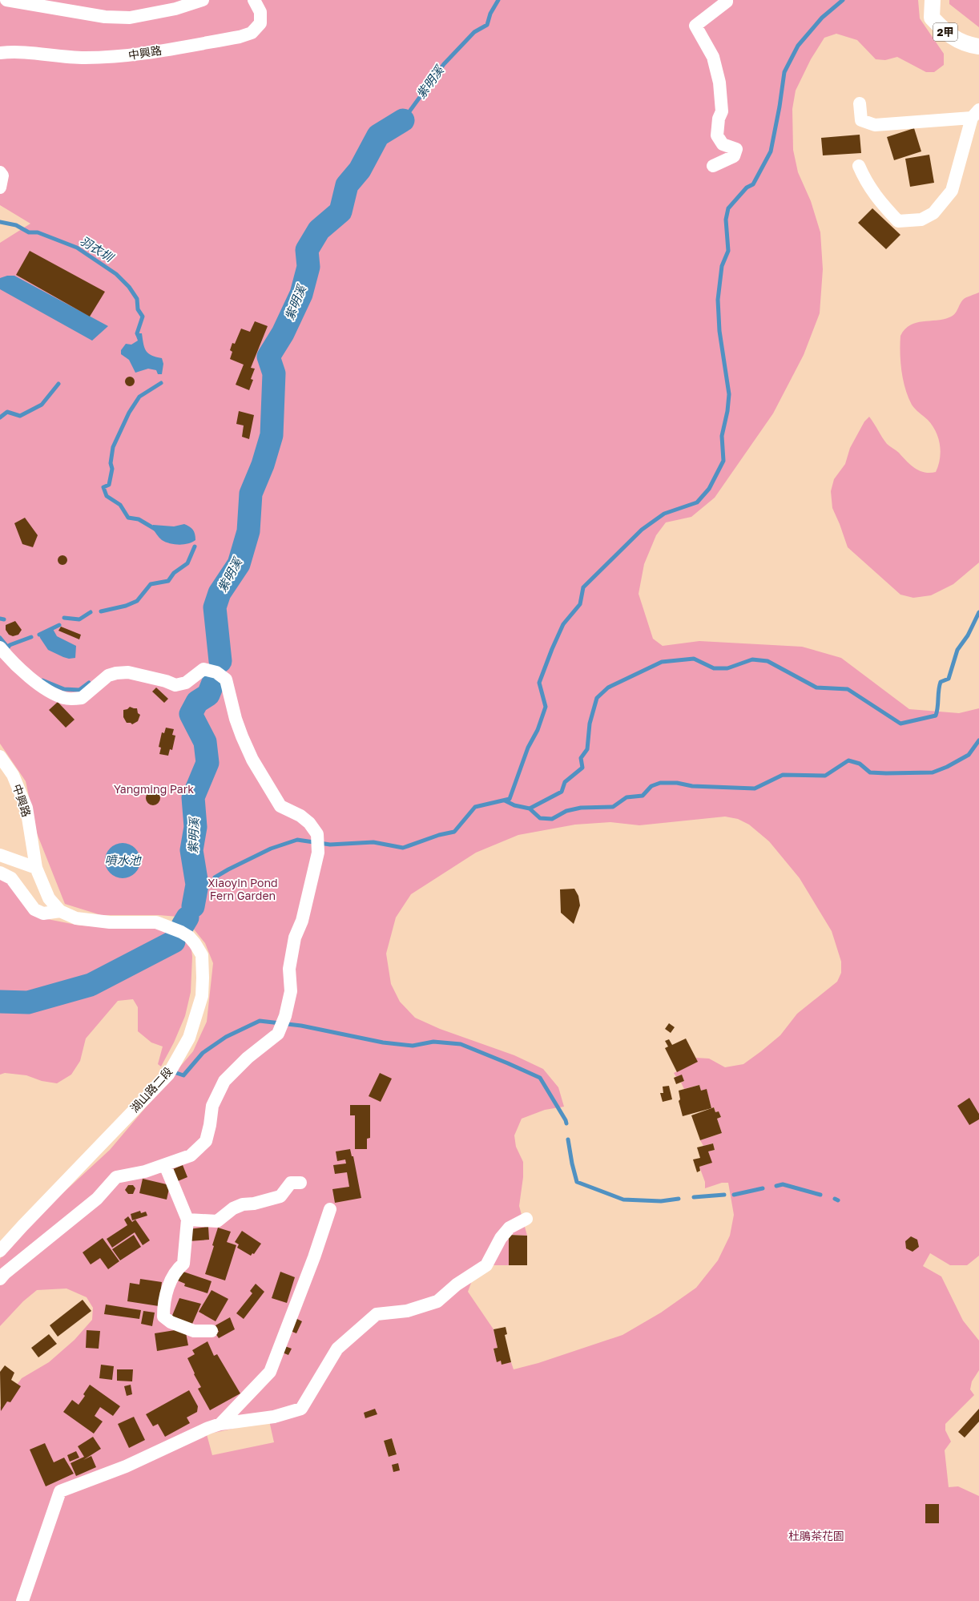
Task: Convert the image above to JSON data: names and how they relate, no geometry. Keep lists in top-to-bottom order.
{
  "streets": {
    "main road": ["2甲"],
    "street": ["中興路", "湖山路二段"]
  },
  "crossings": [
    ["中興路", "湖山路二段"]
  ],
  "water": ["紫明溪", "羽衣圳", "噴水池"],
  "parks": ["Yangming Park", "Xiaoyin Pond Fern Garden", "杜鵑茶花園"]
}
